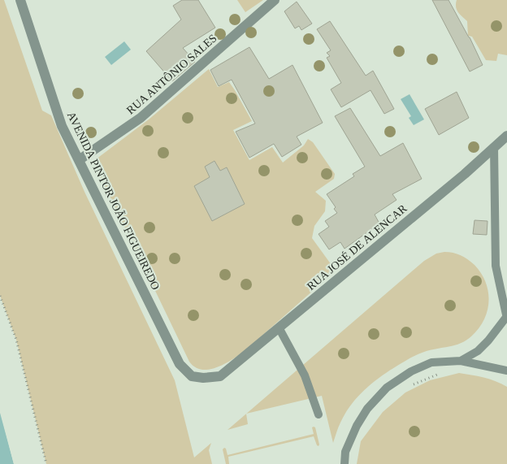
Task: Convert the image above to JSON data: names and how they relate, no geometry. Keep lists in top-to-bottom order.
{
  "streets": {
    "street": ["RUA ANTÔNIO SALES", "AVENIDA PINTOR JOÃO FIGUEIREDO", "RUA JOSÉ DE ALENCAR"]
  },
  "crossings": [
    ["RUA ANTÔNIO SALES", "AVENIDA PINTOR JOÃO FIGUEIREDO"],
    ["AVENIDA PINTOR JOÃO FIGUEIREDO", "RUA JOSÉ DE ALENCAR"]
  ]
}
